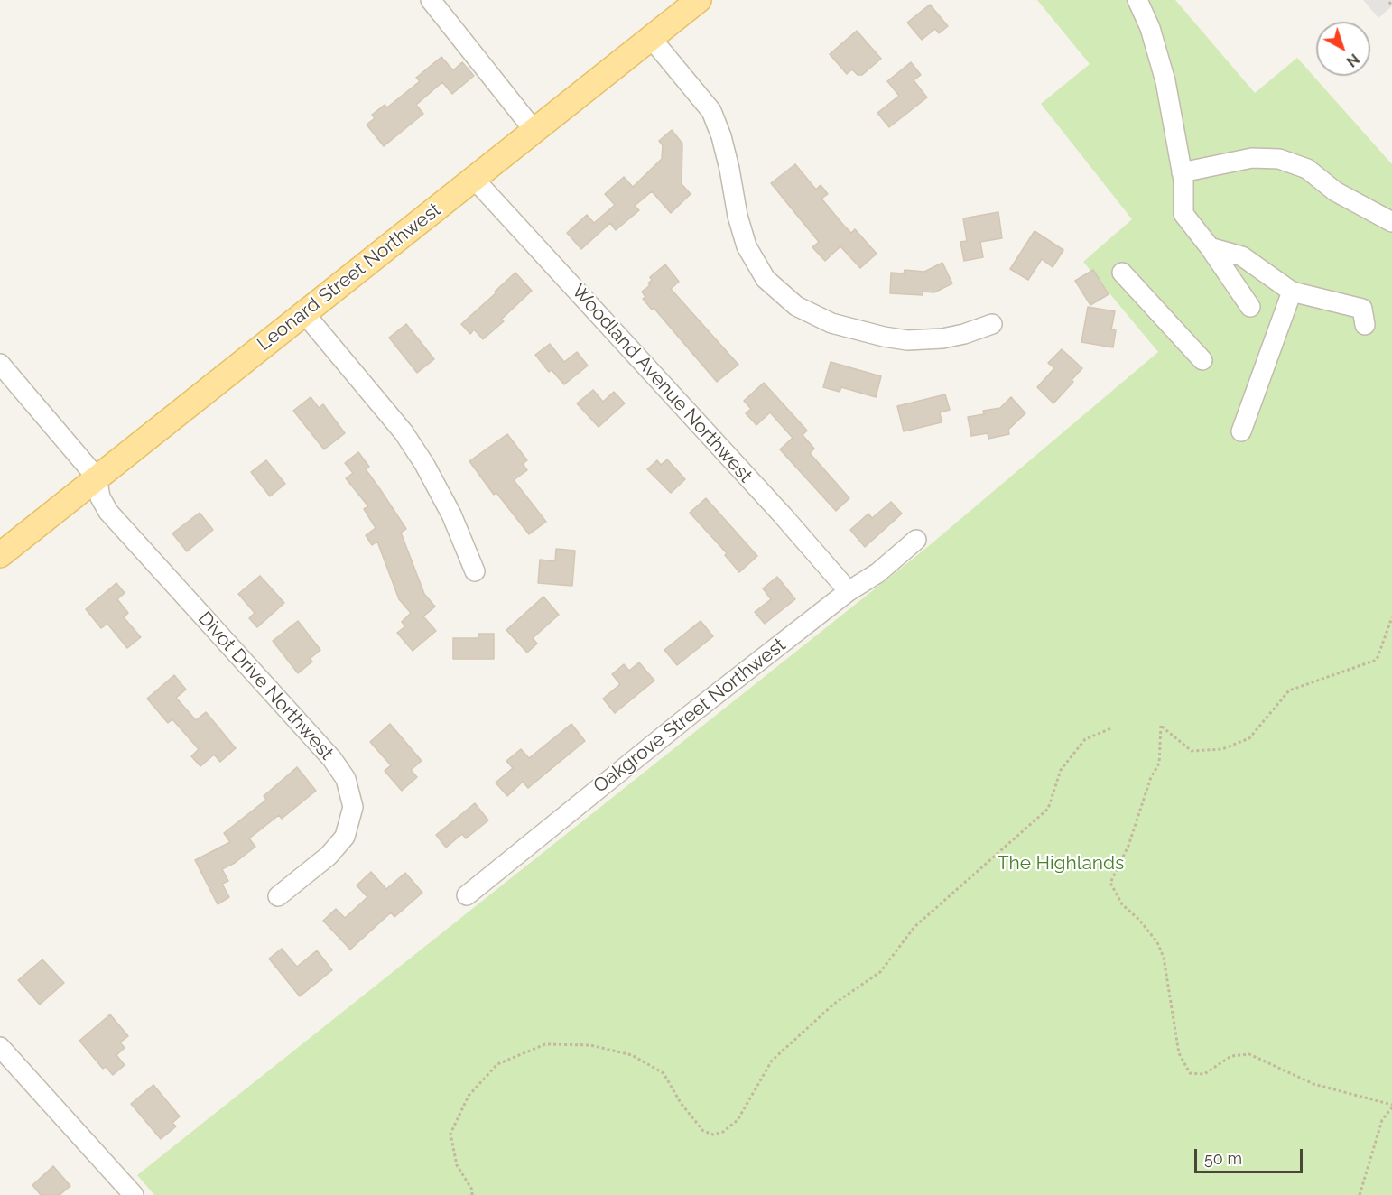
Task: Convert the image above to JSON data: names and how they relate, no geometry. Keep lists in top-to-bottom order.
{
  "streets": {
    "main road": ["Leonard Street Northwest"],
    "street": ["Woodland Avenue Northwest", "Divot Drive Northwest", "Oakgrove Street Northwest"]
  },
  "crossings": [
    ["Leonard Street Northwest", "Woodland Avenue Northwest"],
    ["Leonard Street Northwest", "Divot Drive Northwest"],
    ["Woodland Avenue Northwest", "Oakgrove Street Northwest"]
  ],
  "parks": ["The Highlands"],
  "scale_bar": "50 m",
  "north": "bottom right"
}
